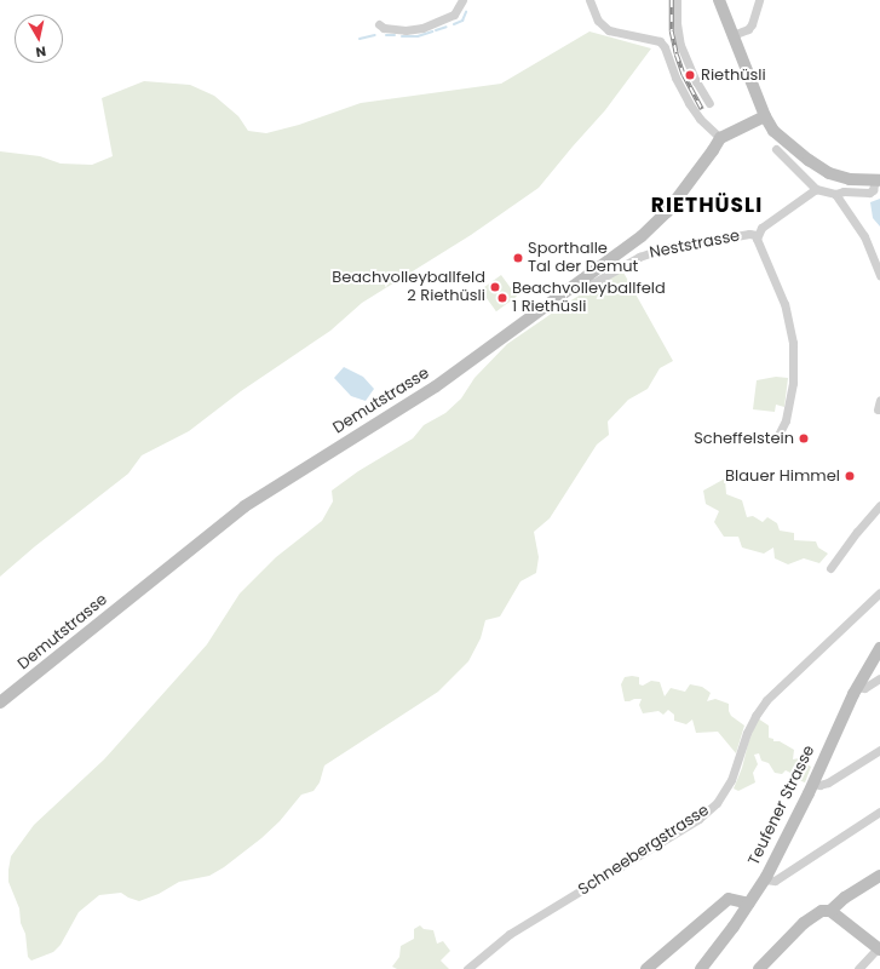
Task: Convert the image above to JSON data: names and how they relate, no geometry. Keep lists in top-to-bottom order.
{
  "streets": {
    "street": [
      "Neststrasse",
      "Demutstrasse",
      "Teufener Strasse",
      "Schneebergstrasse"
    ]
  },
  "crossings": [
    ["Neststrasse", "Demutstrasse"]
  ],
  "districts": ["RIETHÜSLI"],
  "places": [
    "Riethüsli",
    "Sporthalle Tal der Demut",
    "Beachvolleyballfeld 2 Riethüsli",
    "Beachvolleyballfeld 1 Riethüsli",
    "Scheffelstein",
    "Blauer Himmel"
  ],
  "north": "bottom"
}
